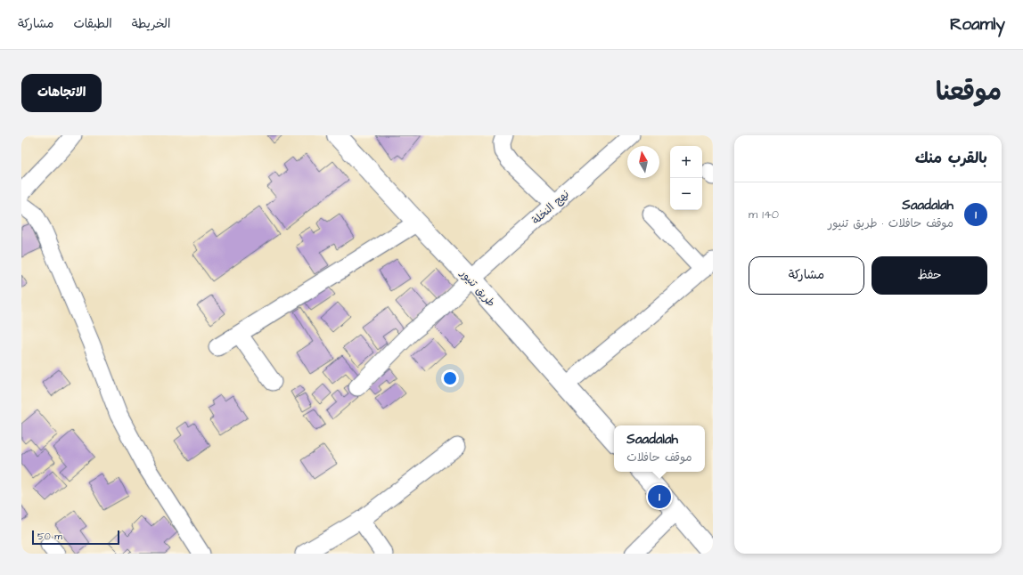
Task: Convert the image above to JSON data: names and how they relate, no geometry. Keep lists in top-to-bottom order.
{
  "streets": {
    "main road": ["طريق تنيور"],
    "street": ["نهج النخلة"]
  },
  "crossings": [
    ["نهج النخلة", "طريق تنيور"]
  ],
  "scale_bar": "50 m",
  "north": "top",
  "page": {
    "header": "Roamly",
    "nav": ["الخريطة", "الطبقات", "مشاركة"],
    "title": "موقعنا",
    "buttons": [
      "الاتجاهات",
      ["حفظ", "مشاركة"]
    ],
    "heading": "بالقرب منك",
    "map_buttons": ["+", "−"],
    "list": [
      {
        "mark": "1",
        "name": "Saadalah",
        "note": "موقف حافلات · طريق تنيور",
        "value": "140 m"
      }
    ],
    "popup": ["Saadalah", "موقف حافلات"],
    "pins": "1",
    "scale": "50 m"
  }
}
